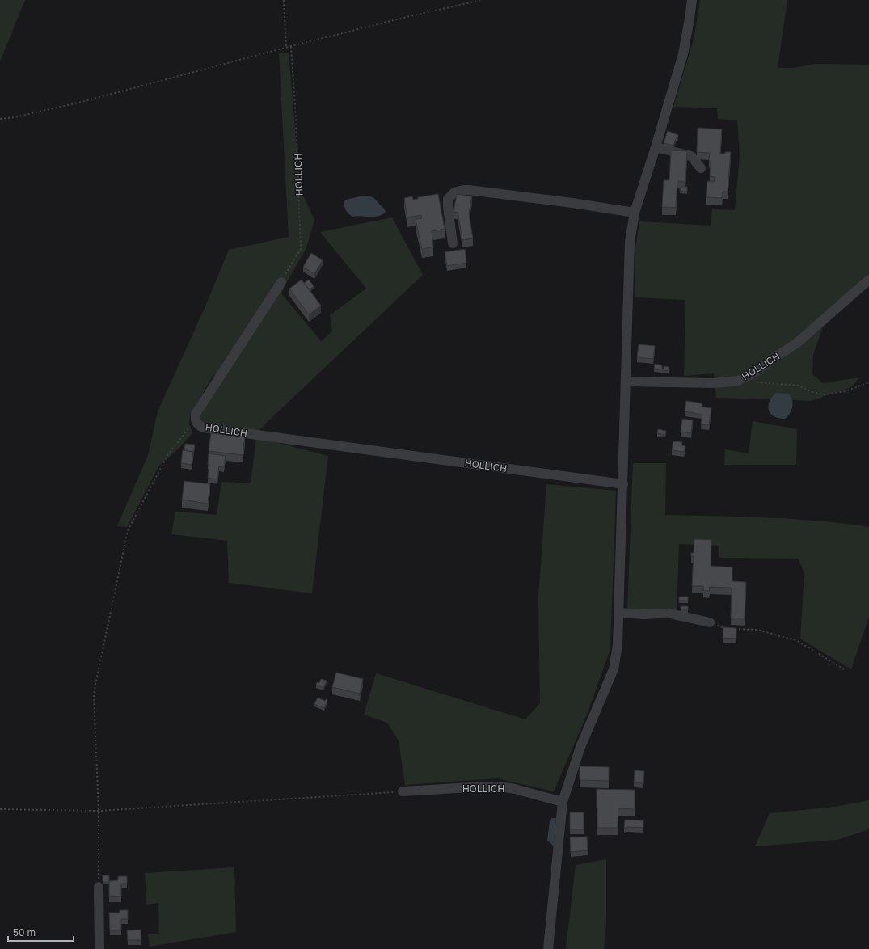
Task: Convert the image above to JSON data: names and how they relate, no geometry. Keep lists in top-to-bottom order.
{
  "streets": {
    "street": ["HOLLICH"]
  },
  "scale_bar": "50 m"
}
